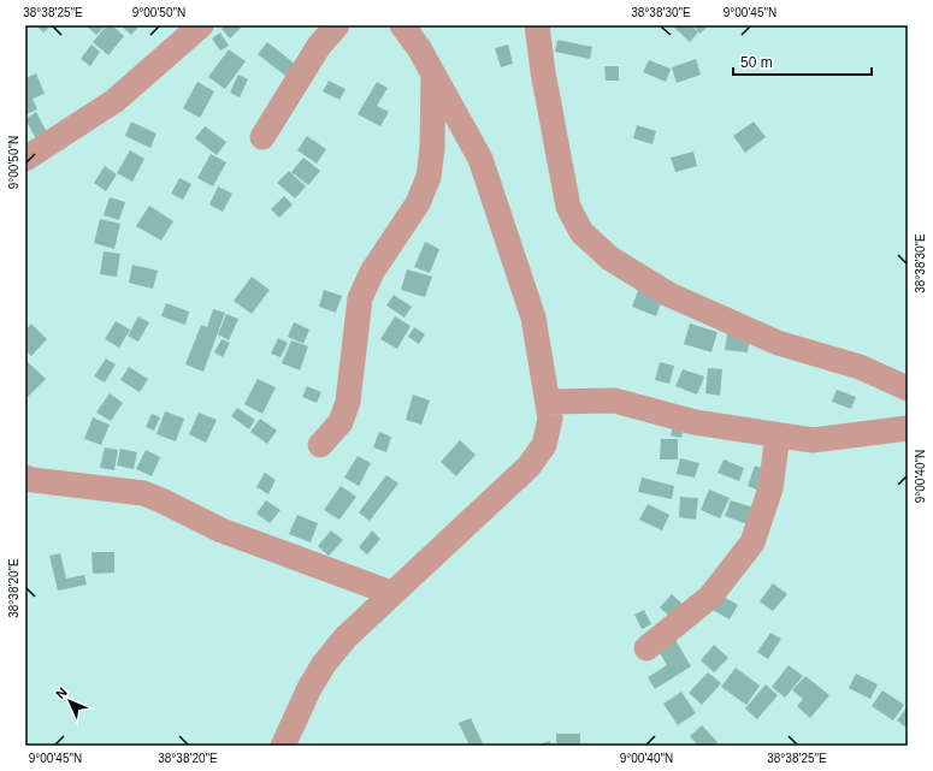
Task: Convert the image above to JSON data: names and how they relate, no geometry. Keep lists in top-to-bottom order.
{
  "scale_bar": "50 m",
  "north": "top left",
  "coordinates": [
    "38°38'25\"E",
    "9°00'50\"N",
    "38°38'30\"E",
    "9°00'45\"N",
    "9°00'40\"N",
    "38°38'20\"E"
  ]
}
